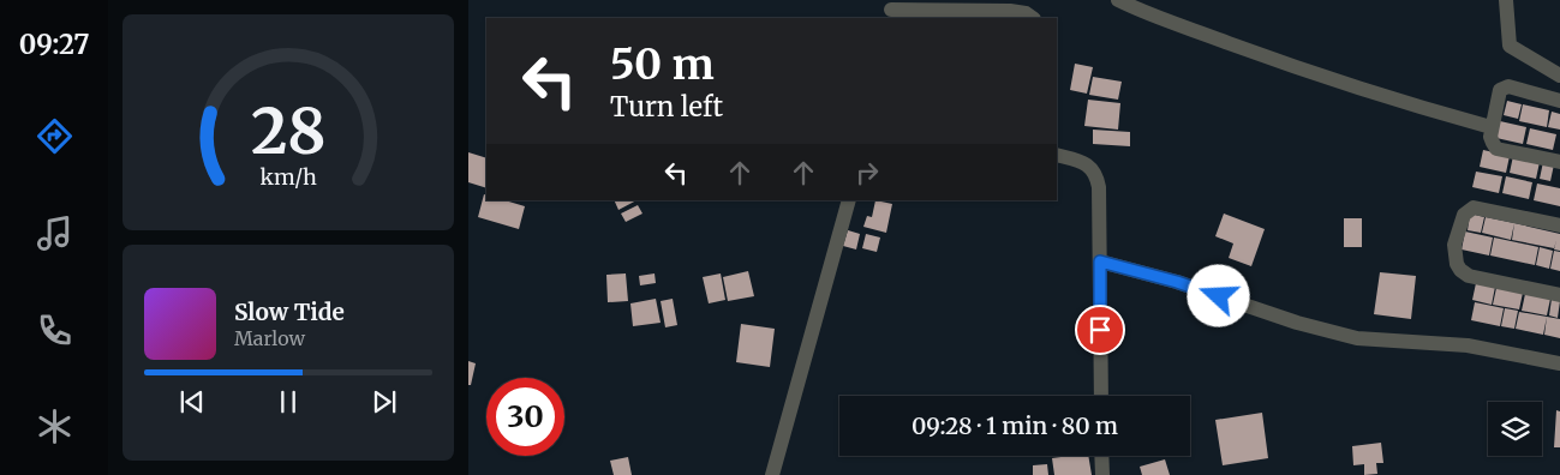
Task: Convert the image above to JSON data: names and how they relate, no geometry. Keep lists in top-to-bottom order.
{
  "page": {
    "tabs": "09:27",
    "turn": ["50 m", "Turn left"],
    "song": ["Slow Tide", "Marlow"],
    "limit": "30",
    "trip": "09:28 · 1 min · 80 m",
    "gauge": ["28", "km/h"]
  }
}
